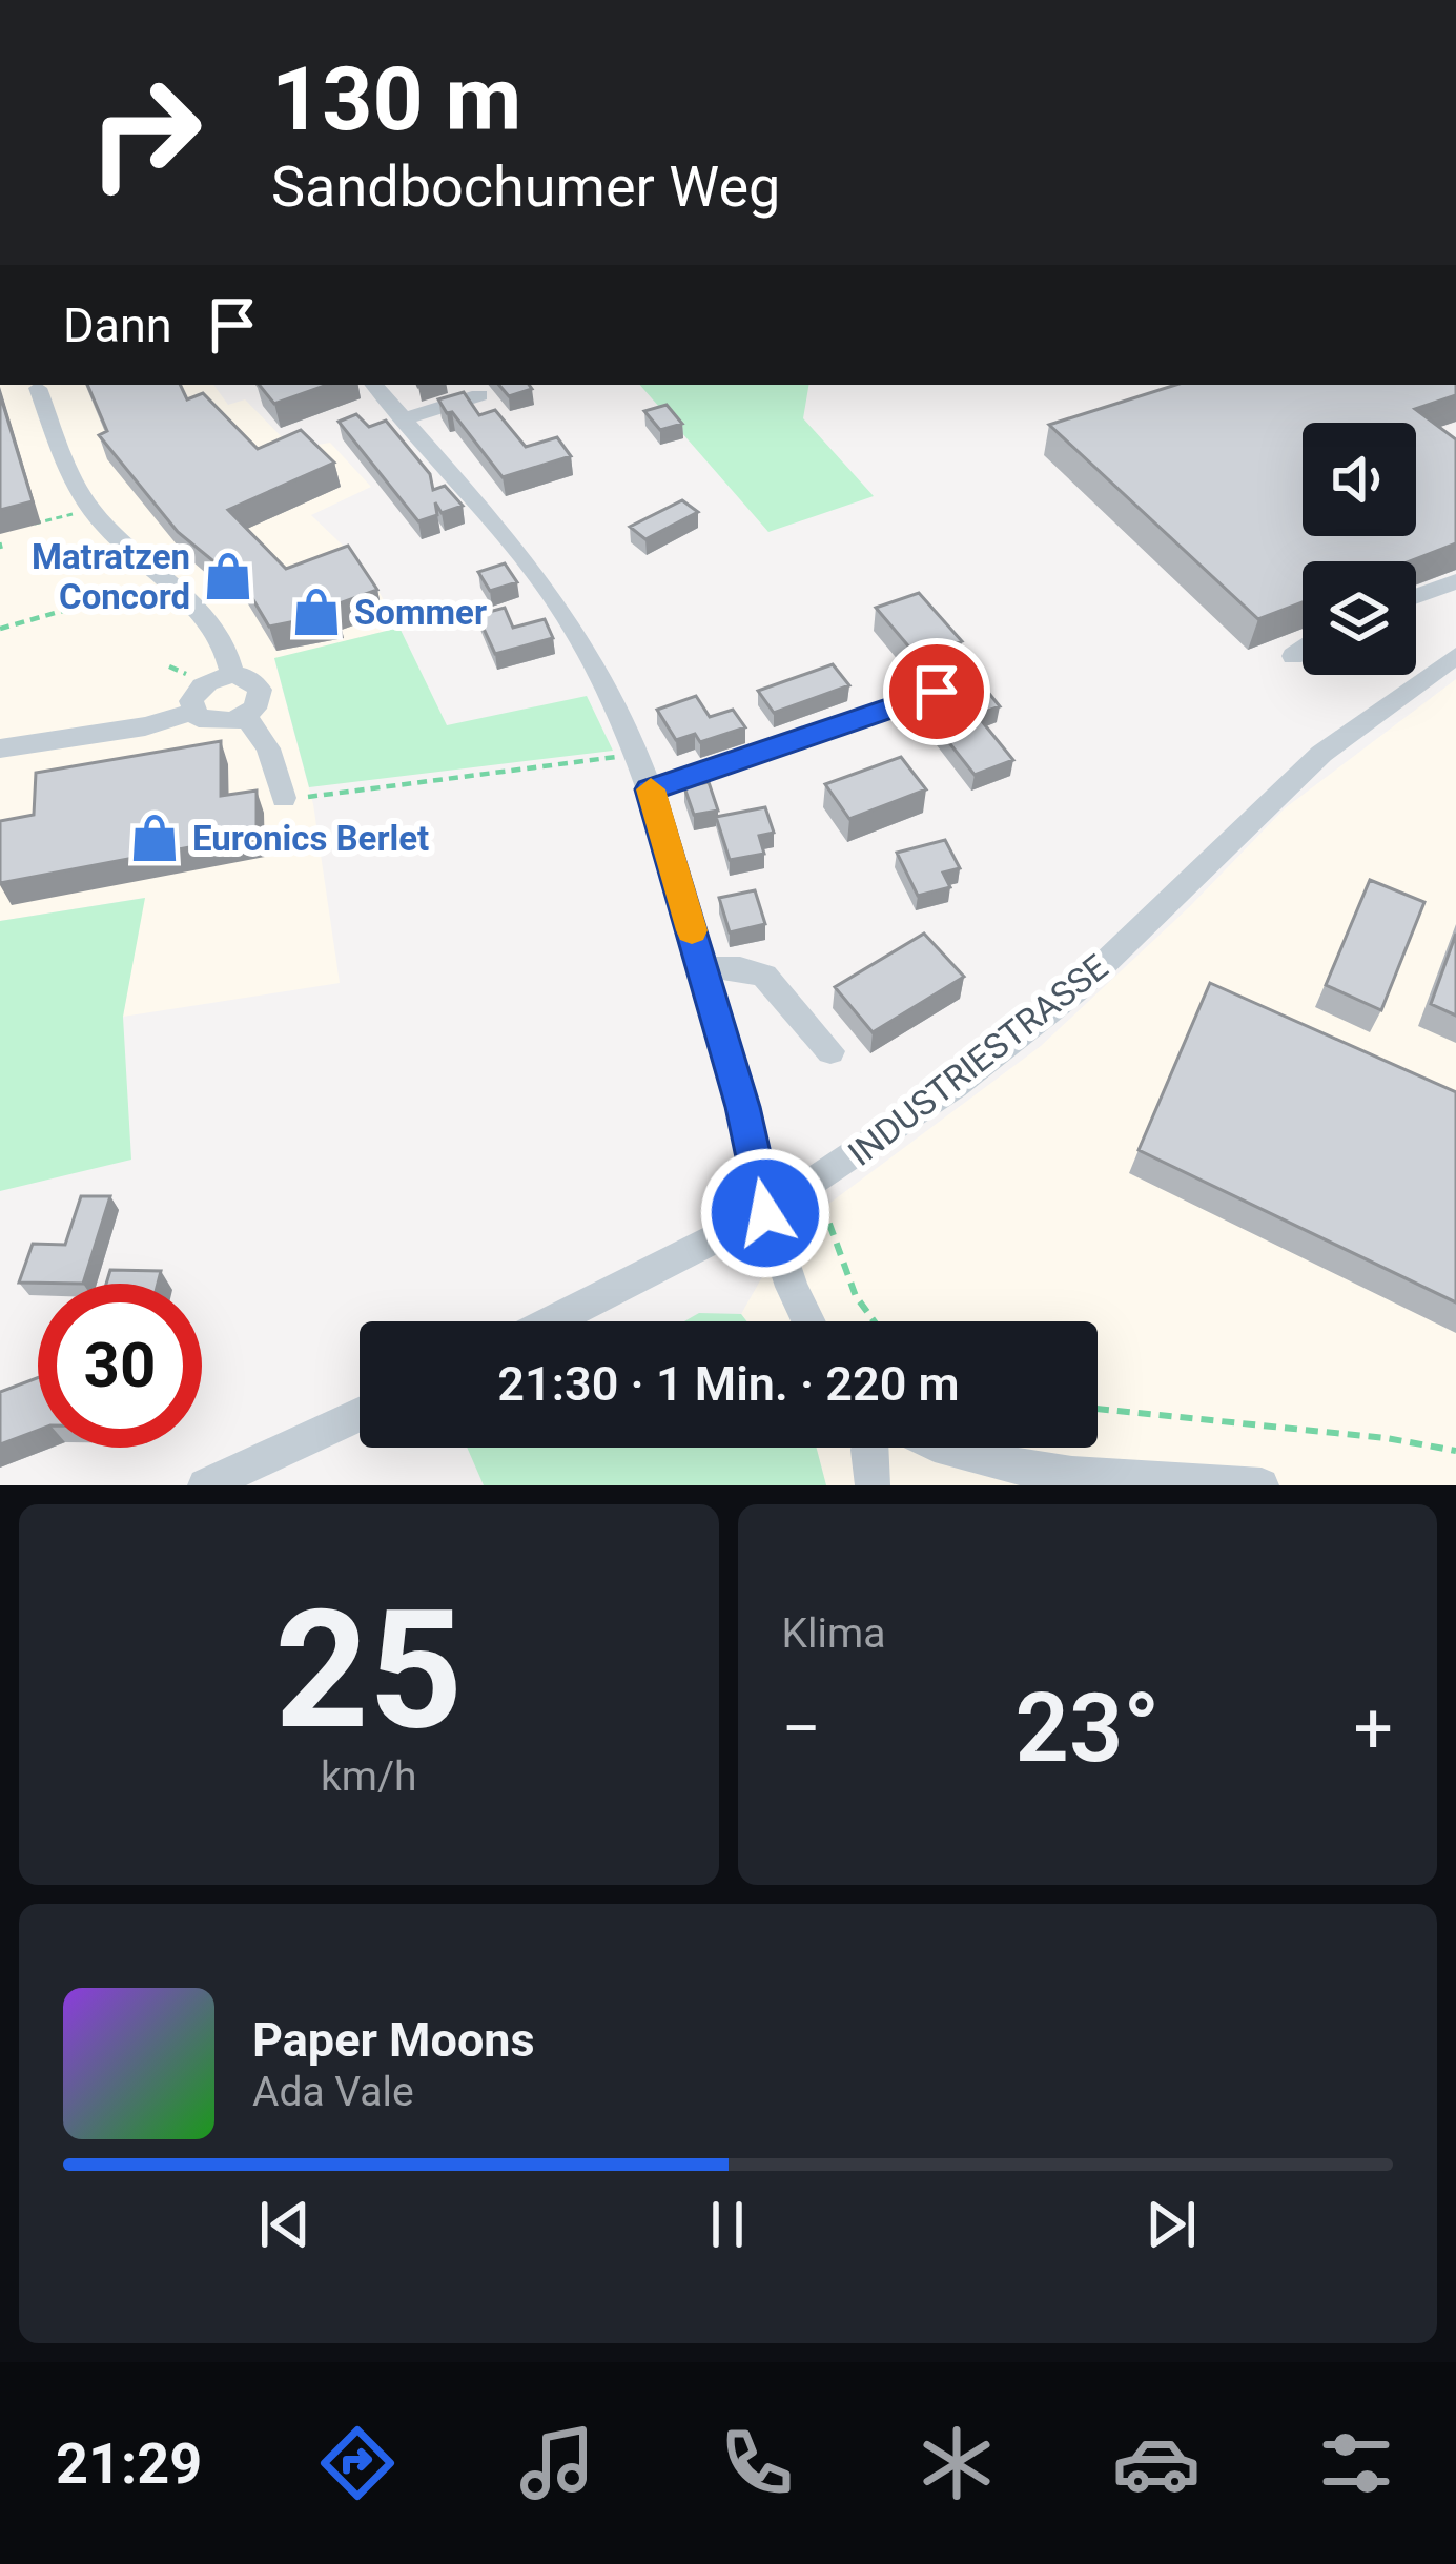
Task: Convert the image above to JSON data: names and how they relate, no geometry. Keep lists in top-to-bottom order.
{
  "streets": {
    "street": ["INDUSTRIESTRASSE"]
  },
  "places": {
    "shop": ["Matratzen Concord", "Sommer", "Euronics Berlet"]
  },
  "page": {
    "turn": ["130 m", "Sandbochumer Weg"],
    "then": "Dann",
    "limit": "30",
    "trip": "21:30 · 1 Min. · 220 m",
    "tile": [
      ["25", "km/h"],
      "Klima"
    ],
    "heat": ["−", "23°", "+"],
    "song": ["Paper Moons", "Ada Vale"],
    "tabs": "21:29"
  }
}
